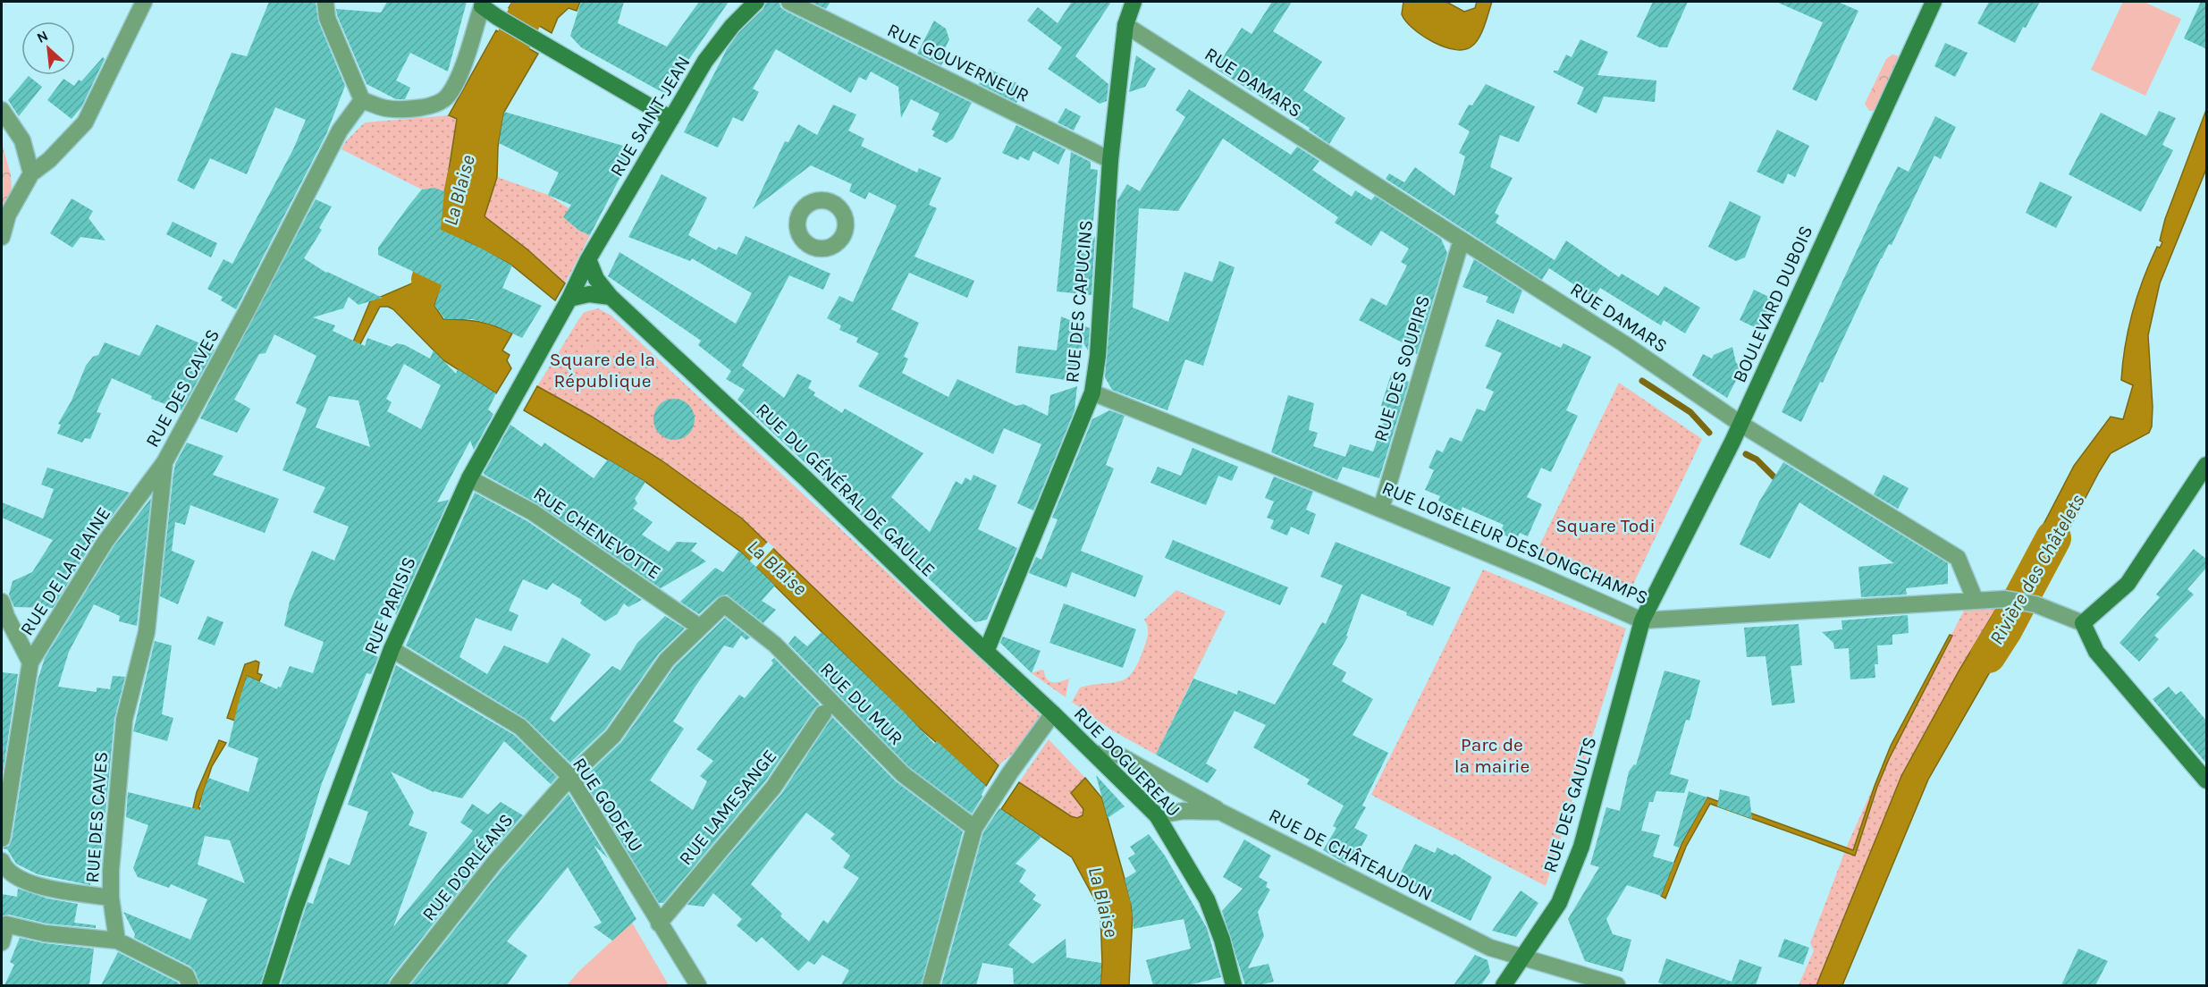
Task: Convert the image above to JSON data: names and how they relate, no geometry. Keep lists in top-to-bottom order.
{
  "streets": {
    "street": [
      "RUE GOUVERNEUR",
      "RUE DAMARS",
      "RUE SAINT-JEAN",
      "RUE DES CAPUCINS",
      "BOULEVARD DUBOIS",
      "RUE DES SOUPIRS",
      "RUE DES CAVES",
      "RUE DU GÉNÉRAL DE GAULLE",
      "RUE CHENEVOTTE",
      "RUE LOISELEUR DESLONGCHAMPS",
      "RUE DE LA PLAINE",
      "RUE PARISIS",
      "RUE DU MUR",
      "RUE DOGUEREAU",
      "RUE GODEAU",
      "RUE DES GAULTS",
      "RUE LAMESANGE",
      "RUE DE CHÂTEAUDUN",
      "RUE D'ORLÉANS"
    ]
  },
  "crossings": [
    ["RUE GOUVERNEUR", "RUE DES CAPUCINS"],
    ["RUE DAMARS", "RUE DES CAPUCINS"],
    ["RUE DAMARS", "BOULEVARD DUBOIS"],
    ["RUE DAMARS", "RUE DES SOUPIRS"],
    ["RUE DAMARS", "RUE LOISELEUR DESLONGCHAMPS"],
    ["RUE SAINT-JEAN", "RUE DU GÉNÉRAL DE GAULLE"],
    ["RUE SAINT-JEAN", "RUE PARISIS"],
    ["RUE DES CAPUCINS", "RUE DU GÉNÉRAL DE GAULLE"],
    ["RUE DES CAPUCINS", "RUE LOISELEUR DESLONGCHAMPS"],
    ["BOULEVARD DUBOIS", "RUE LOISELEUR DESLONGCHAMPS"],
    ["BOULEVARD DUBOIS", "RUE DES GAULTS"],
    ["RUE DES SOUPIRS", "RUE LOISELEUR DESLONGCHAMPS"],
    ["RUE DES CAVES", "RUE DE LA PLAINE"],
    ["RUE DU GÉNÉRAL DE GAULLE", "RUE PARISIS"],
    ["RUE DU GÉNÉRAL DE GAULLE", "RUE DOGUEREAU"],
    ["RUE CHENEVOTTE", "RUE PARISIS"],
    ["RUE CHENEVOTTE", "RUE D'ORLÉANS"],
    ["RUE LOISELEUR DESLONGCHAMPS", "RUE DES GAULTS"],
    ["RUE PARISIS", "RUE GODEAU"],
    ["RUE DU MUR", "RUE D'ORLÉANS"],
    ["RUE DOGUEREAU", "RUE DE CHÂTEAUDUN"],
    ["RUE GODEAU", "RUE LAMESANGE"],
    ["RUE GODEAU", "RUE D'ORLÉANS"],
    ["RUE DES GAULTS", "RUE DE CHÂTEAUDUN"]
  ],
  "water": ["La Blaise", "Rivière des Châtelets"],
  "parks": ["Square de la République", "Square Todi", "Parc de la mairie"],
  "north": "top left"
}
